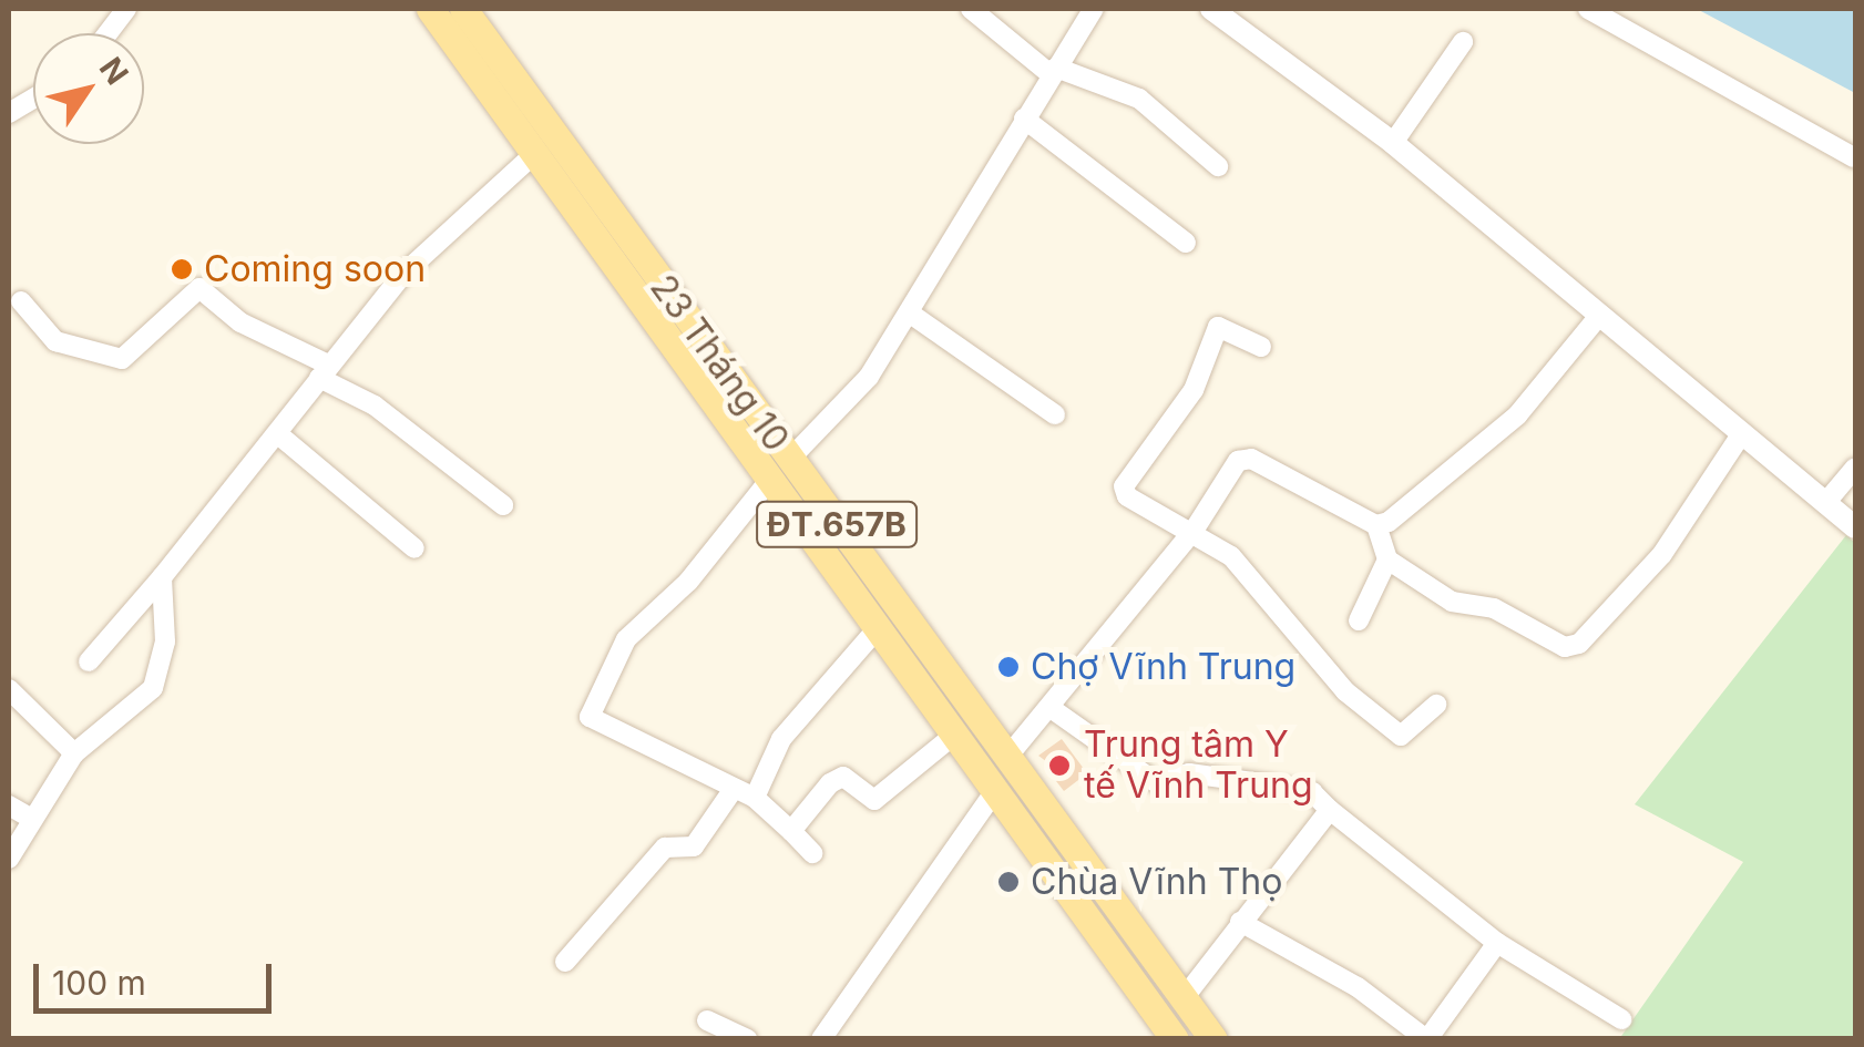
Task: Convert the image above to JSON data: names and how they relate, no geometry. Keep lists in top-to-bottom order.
{
  "streets": {
    "main road": ["23 Tháng 10", "ĐT.657B"]
  },
  "places": [
    "Coming soon",
    "Chợ Vĩnh Trung",
    "Trung tâm Y tế Vĩnh Trung",
    "Chùa Vĩnh Thọ"
  ],
  "scale_bar": "100 m",
  "north": "top right"
}
